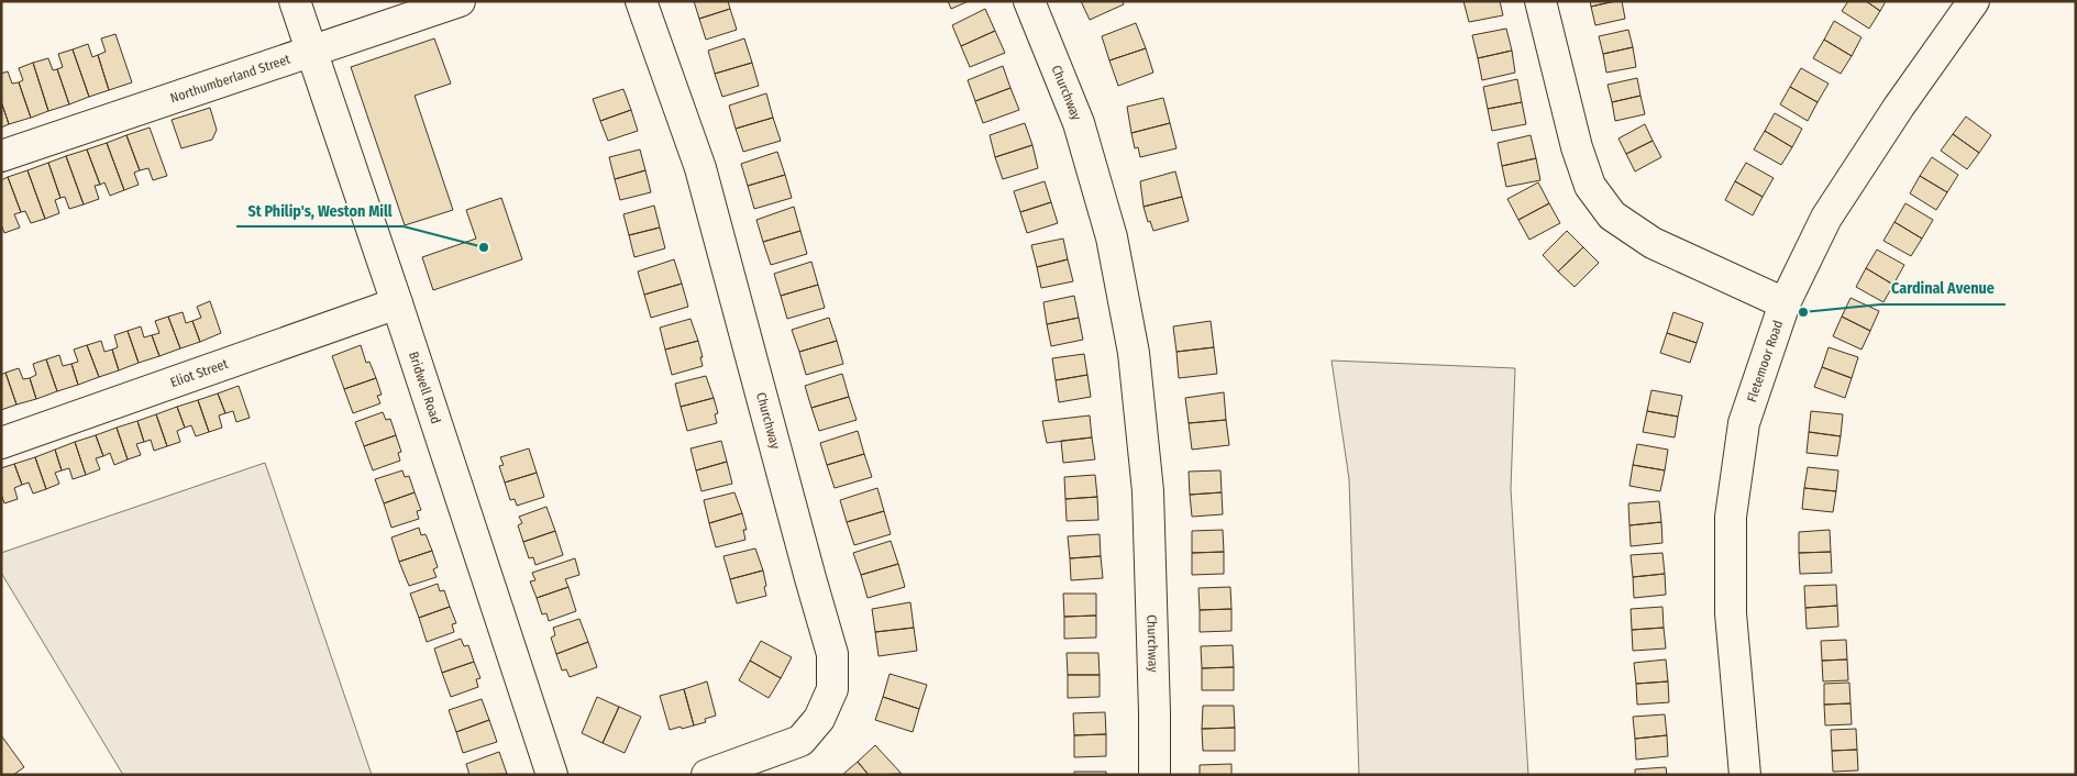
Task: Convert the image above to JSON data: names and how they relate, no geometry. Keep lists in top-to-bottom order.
{
  "streets": {
    "street": [
      "Northumberland Street",
      "Churchway",
      "Fletemoor Road",
      "Eliot Street",
      "Bridwell Road"
    ]
  },
  "crossings": [
    ["Northumberland Street", "Bridwell Road"],
    ["Eliot Street", "Bridwell Road"]
  ],
  "places": ["St Philip's, Weston Mill", "Cardinal Avenue"]
}
